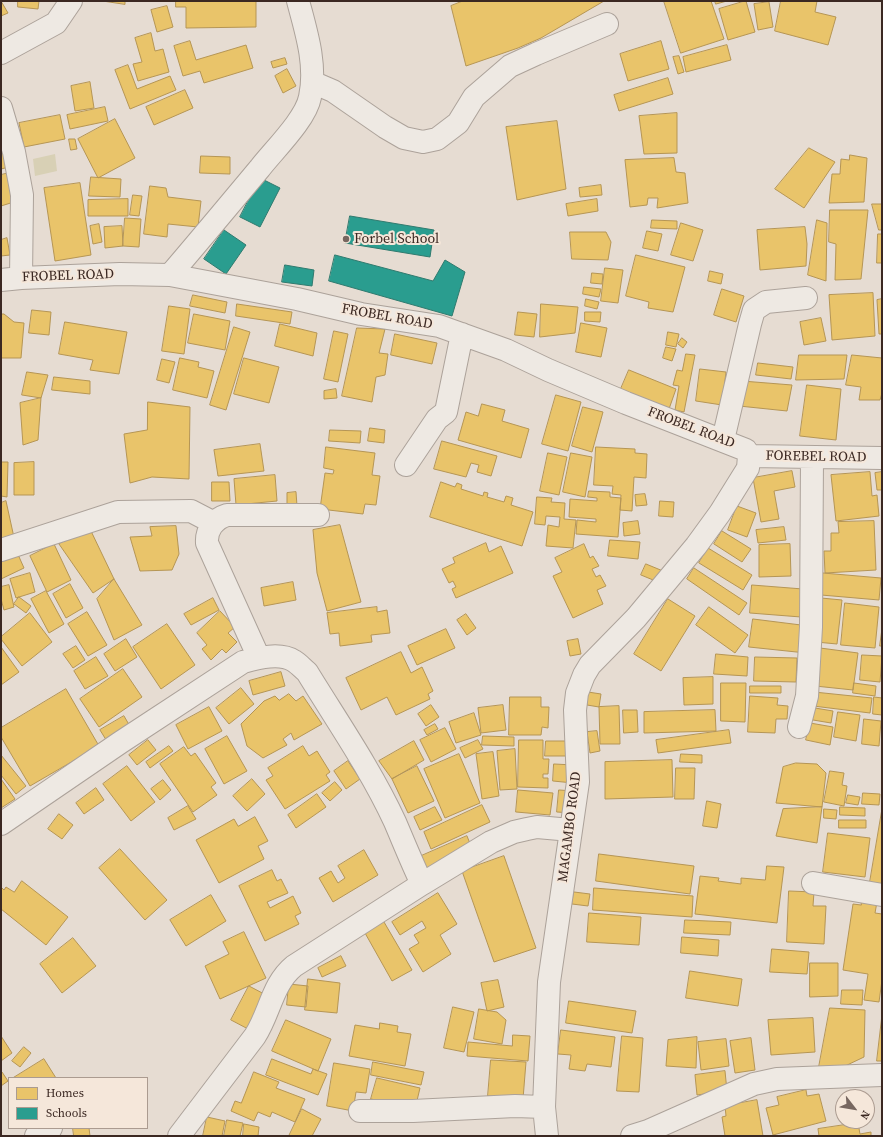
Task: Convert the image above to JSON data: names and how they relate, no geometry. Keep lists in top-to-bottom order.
{
  "streets": {
    "street": ["FROBEL ROAD", "FOREBEL ROAD", "MAGAMBO ROAD"]
  },
  "crossings": [
    ["FROBEL ROAD", "FOREBEL ROAD"],
    ["FROBEL ROAD", "MAGAMBO ROAD"],
    ["FOREBEL ROAD", "MAGAMBO ROAD"]
  ],
  "places": ["Forbel School"],
  "legend": ["Homes", "Schools"],
  "north": "bottom right"
}
